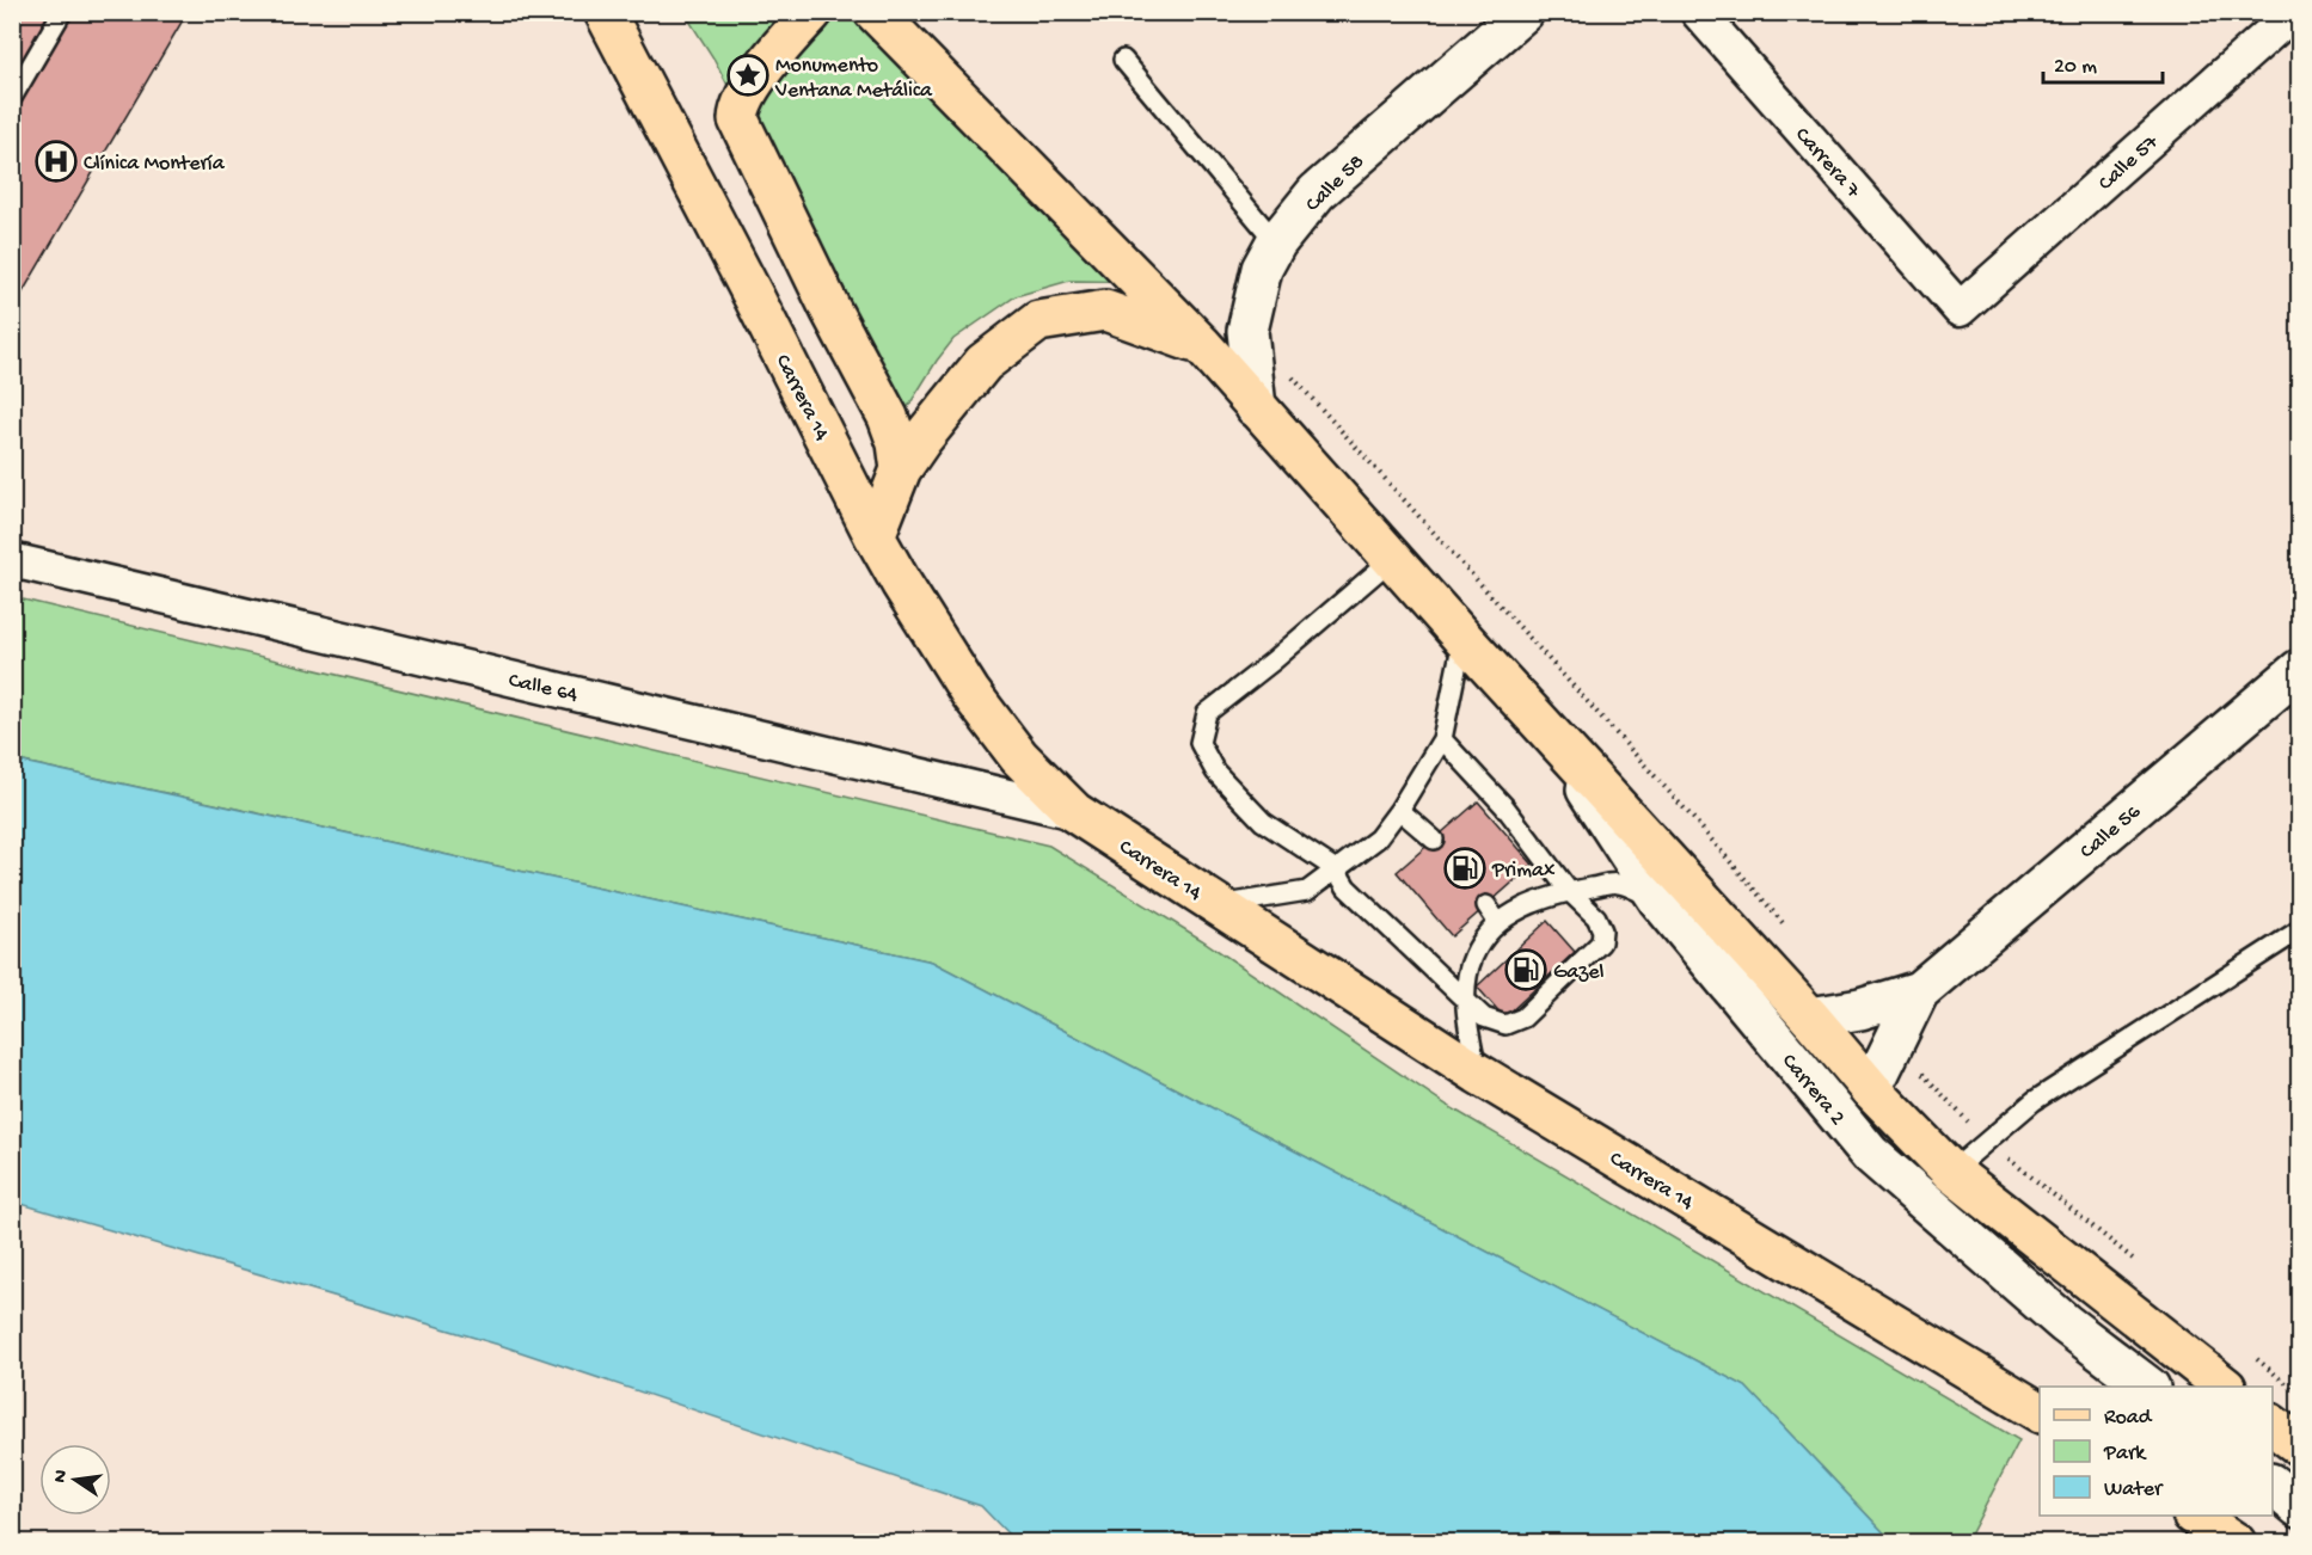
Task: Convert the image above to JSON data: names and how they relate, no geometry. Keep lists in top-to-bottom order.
{
  "streets": {
    "main road": ["Carrera 14"],
    "street": [
      "Carrera 7",
      "Calle 57",
      "Calle 58",
      "Calle 64",
      "Calle 56",
      "Carrera 2"
    ]
  },
  "crossings": [
    ["Carrera 7", "Calle 57"],
    ["Carrera 14", "Calle 64"]
  ],
  "places": {
    "place": ["Monumento Ventana Metálica"],
    "hospital": ["Clínica Montería"],
    "fuel station": ["Primax", "Gazel"]
  },
  "legend": ["Road", "Park", "Water"],
  "scale_bar": "20 m",
  "north": "left"
}
